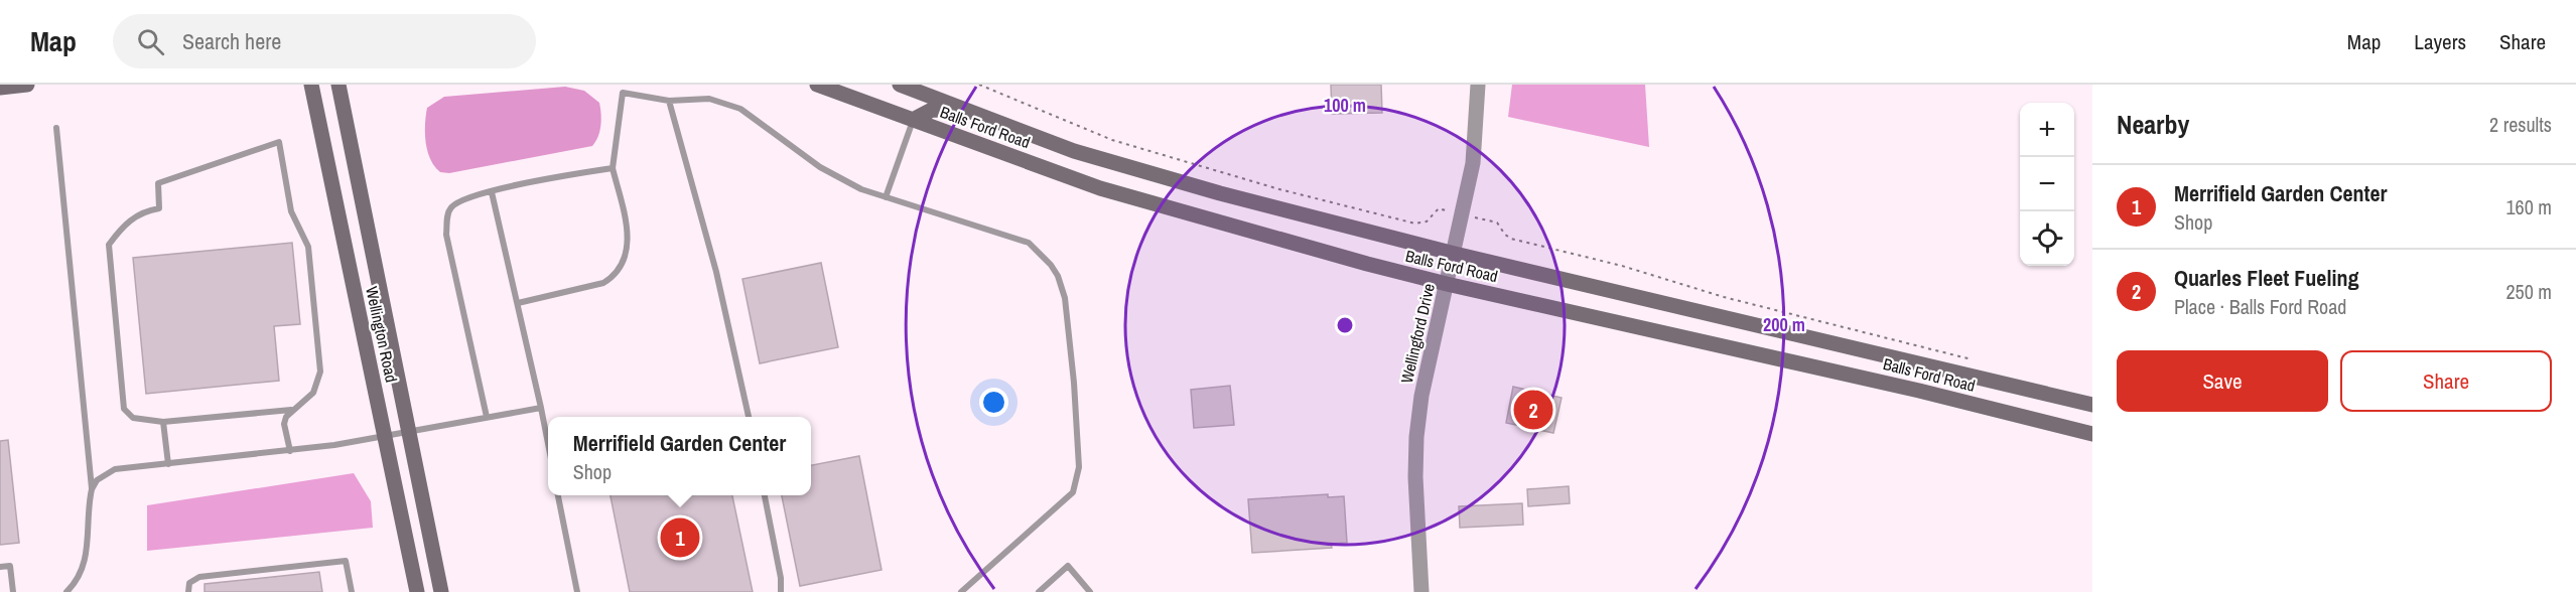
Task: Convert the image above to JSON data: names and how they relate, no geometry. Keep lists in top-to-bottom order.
{
  "streets": {
    "main road": ["Balls Ford Road", "Wellington Road"],
    "street": ["Wellingford Drive"]
  },
  "crossings": [
    ["Balls Ford Road", "Wellingford Drive"]
  ],
  "page": {
    "header": "Map",
    "search": "Search here",
    "nav": ["Map", "Layers", "Share"],
    "heading": ["Nearby", "2 results"],
    "map_buttons": ["+", "−"],
    "list": [
      {
        "mark": "1",
        "name": "Merrifield Garden Center",
        "note": "Shop",
        "value": "160 m"
      },
      {
        "mark": "2",
        "name": "Quarles Fleet Fueling",
        "note": "Place · Balls Ford Road",
        "value": "250 m"
      }
    ],
    "buttons": ["Save", "Share"],
    "pins": ["2", "1"],
    "popup": ["Merrifield Garden Center", "Shop"]
  },
  "rings": ["100 m", "200 m"]
}
